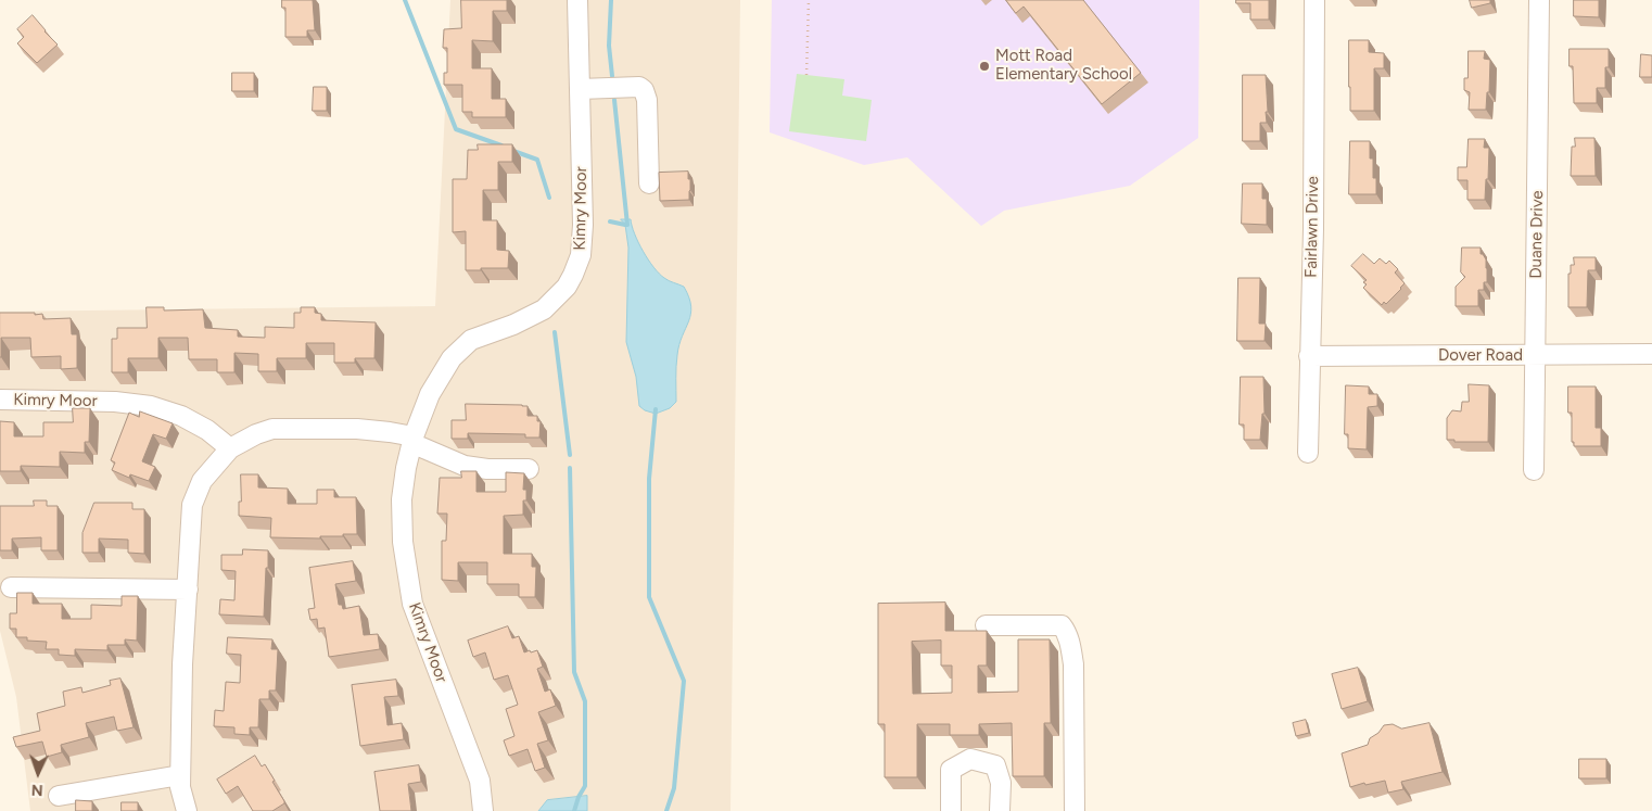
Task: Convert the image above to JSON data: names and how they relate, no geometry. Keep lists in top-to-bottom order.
{
  "streets": {
    "street": [
      "Kimry Moor",
      "Fairlawn Drive",
      "Duane Drive",
      "Dover Road"
    ]
  },
  "crossings": [
    ["Fairlawn Drive", "Dover Road"],
    ["Duane Drive", "Dover Road"]
  ],
  "places": ["Mott Road Elementary School"],
  "north": "bottom"
}
